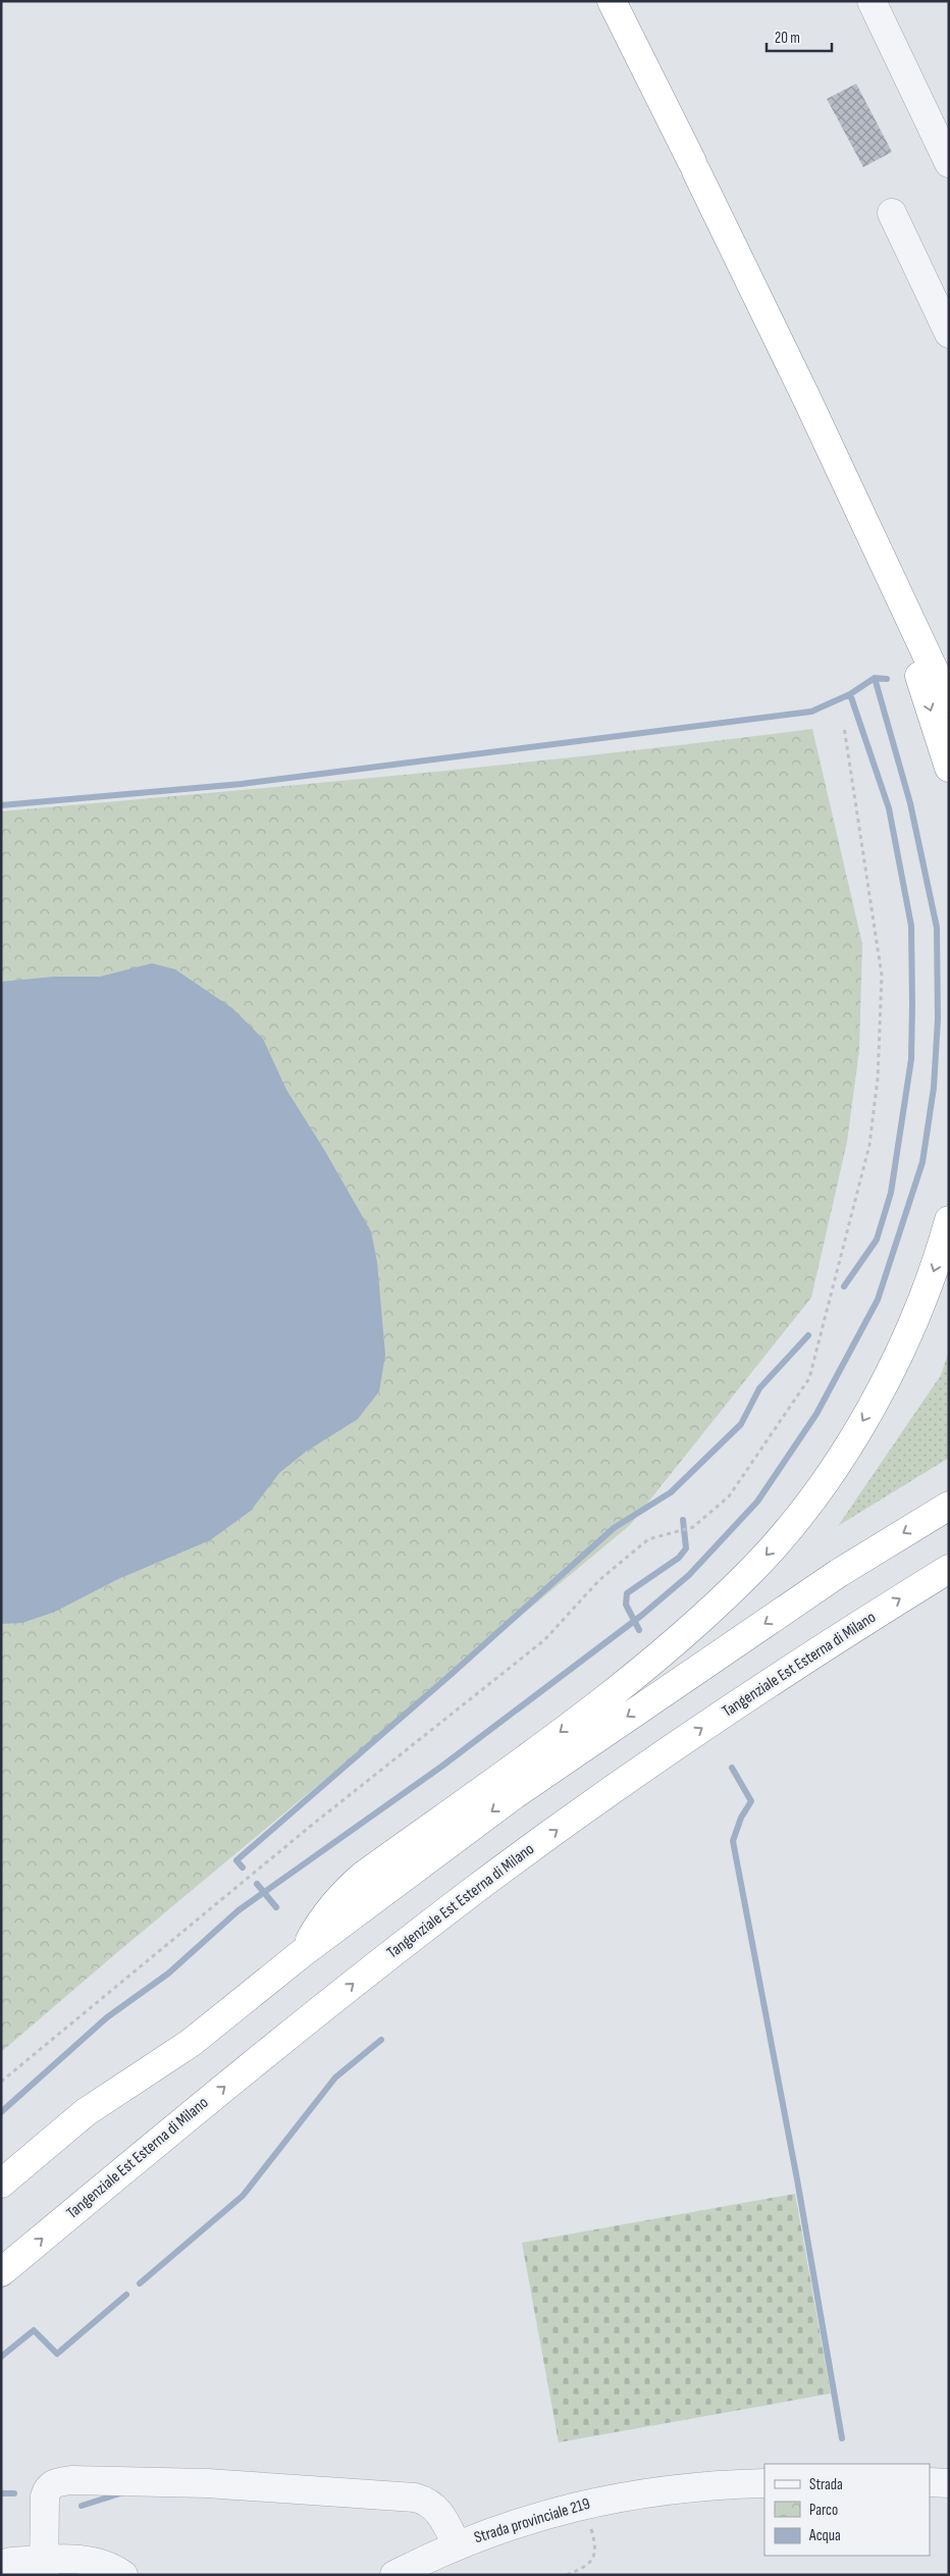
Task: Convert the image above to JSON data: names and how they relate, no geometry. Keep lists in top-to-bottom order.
{
  "streets": {
    "highway": ["Tangenziale Est Esterna di Milano"],
    "street": ["Strada provinciale 219"]
  },
  "legend": ["Strada", "Parco", "Acqua"],
  "scale_bar": "20 m"
}
